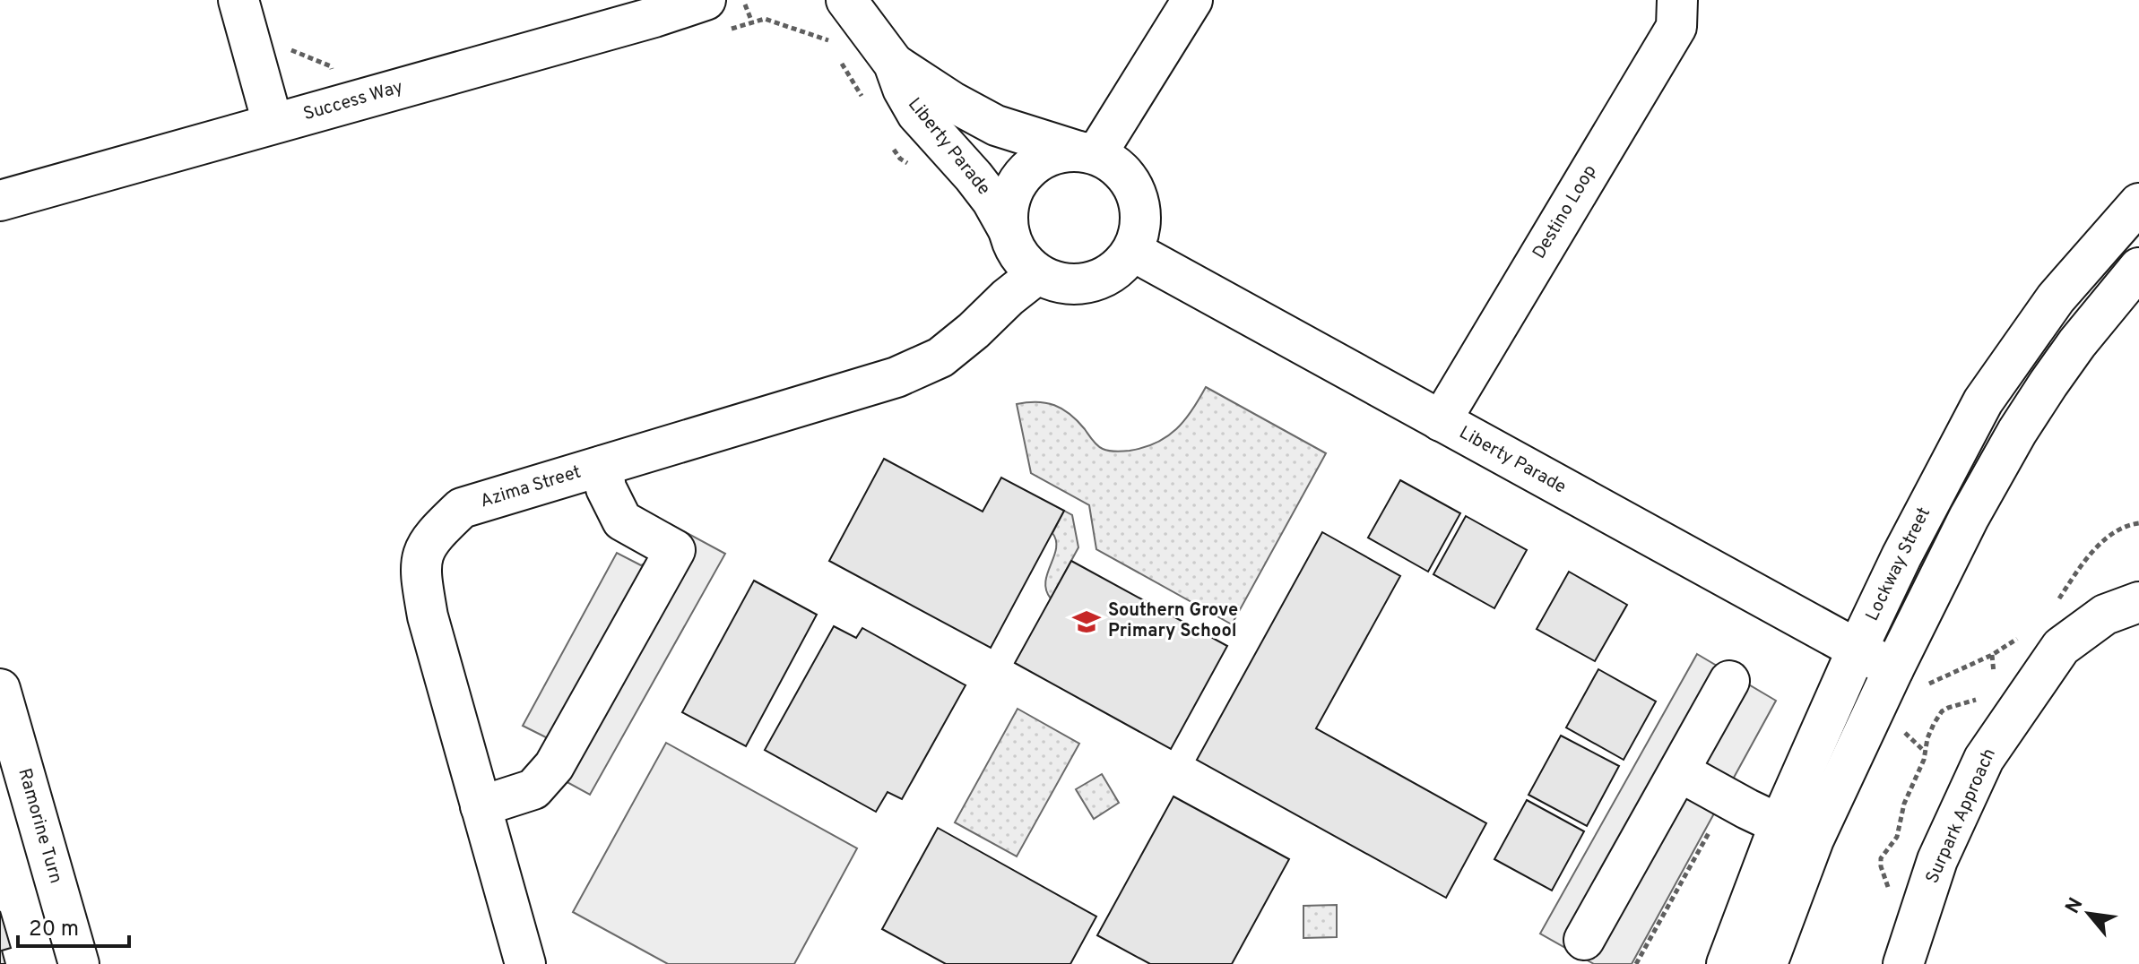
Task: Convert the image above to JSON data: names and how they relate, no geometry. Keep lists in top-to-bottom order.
{
  "streets": {
    "street": [
      "Success Way",
      "Liberty Parade",
      "Destino Loop",
      "Azima Street",
      "Lockway Street",
      "Surpark Approach",
      "Ramorine Turn"
    ]
  },
  "crossings": [
    ["Liberty Parade", "Destino Loop"],
    ["Liberty Parade", "Azima Street"],
    ["Liberty Parade", "Lockway Street"]
  ],
  "places": {
    "school or university": ["Southern Grove Primary School"]
  },
  "scale_bar": "20 m",
  "north": "top left"
}
